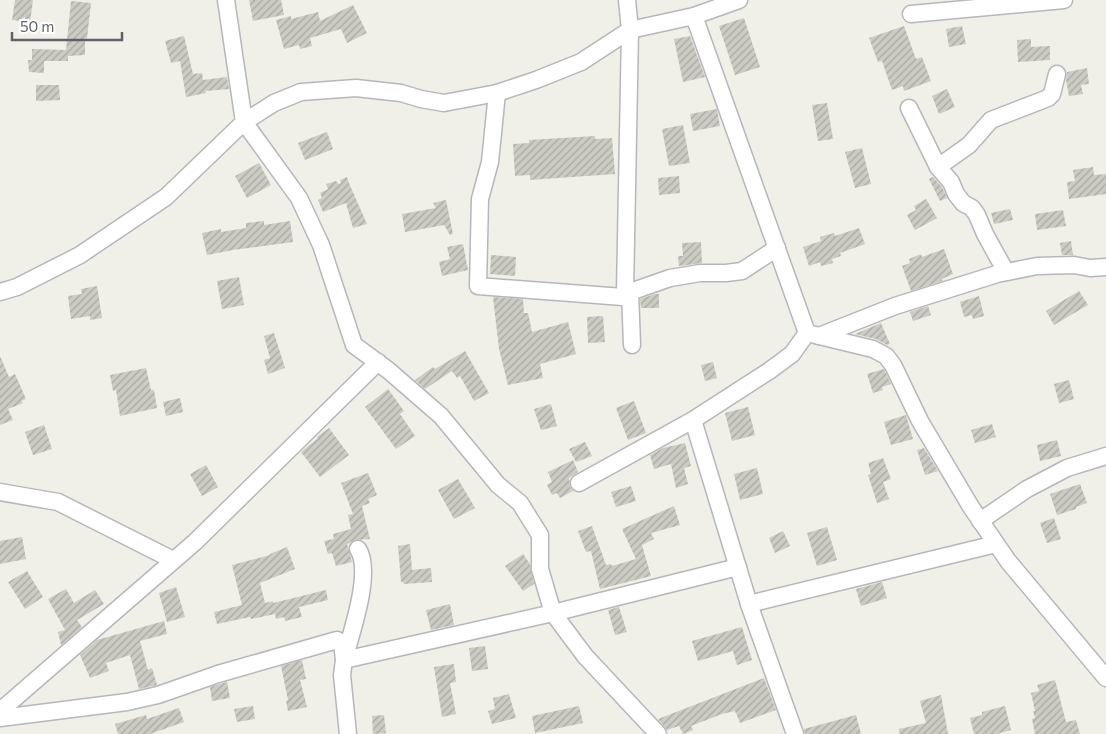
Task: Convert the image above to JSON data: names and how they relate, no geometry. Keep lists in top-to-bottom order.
{
  "scale_bar": "50 m"
}
